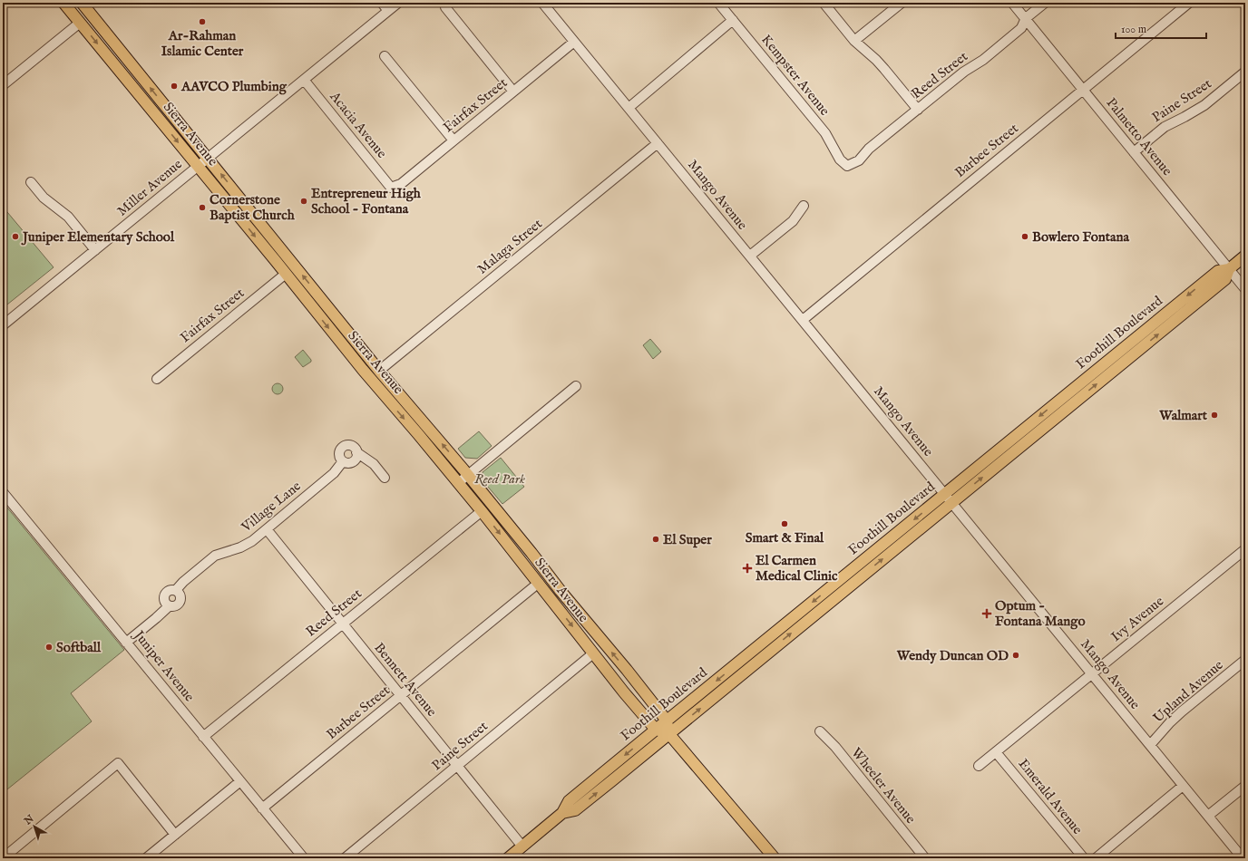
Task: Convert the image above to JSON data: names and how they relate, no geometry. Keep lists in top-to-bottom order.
{
  "streets": {
    "main road": ["Sierra Avenue", "Foothill Boulevard"],
    "street": [
      "Kempster Avenue",
      "Reed Street",
      "Paine Street",
      "Fairfax Street",
      "Acacia Avenue",
      "Palmetto Avenue",
      "Barbee Street",
      "Miller Avenue",
      "Mango Avenue",
      "Malaga Street",
      "Village Lane",
      "Ivy Avenue",
      "Juniper Avenue",
      "Bennett Avenue",
      "Upland Avenue",
      "Wheeler Avenue",
      "Emerald Avenue"
    ]
  },
  "crossings": [
    ["Kempster Avenue", "Reed Street"],
    ["Reed Street", "Sierra Avenue"],
    ["Reed Street", "Palmetto Avenue"],
    ["Reed Street", "Juniper Avenue"],
    ["Reed Street", "Bennett Avenue"],
    ["Paine Street", "Sierra Avenue"],
    ["Paine Street", "Palmetto Avenue"],
    ["Paine Street", "Bennett Avenue"],
    ["Fairfax Street", "Acacia Avenue"],
    ["Fairfax Street", "Sierra Avenue"],
    ["Fairfax Street", "Mango Avenue"],
    ["Acacia Avenue", "Miller Avenue"],
    ["Sierra Avenue", "Barbee Street"],
    ["Sierra Avenue", "Miller Avenue"],
    ["Sierra Avenue", "Malaga Street"],
    ["Sierra Avenue", "Foothill Boulevard"],
    ["Palmetto Avenue", "Barbee Street"],
    ["Palmetto Avenue", "Foothill Boulevard"],
    ["Barbee Street", "Mango Avenue"],
    ["Barbee Street", "Juniper Avenue"],
    ["Barbee Street", "Bennett Avenue"],
    ["Mango Avenue", "Malaga Street"],
    ["Mango Avenue", "Foothill Boulevard"],
    ["Mango Avenue", "Ivy Avenue"],
    ["Mango Avenue", "Upland Avenue"],
    ["Foothill Boulevard", "Bennett Avenue"],
    ["Village Lane", "Juniper Avenue"],
    ["Village Lane", "Bennett Avenue"],
    ["Ivy Avenue", "Emerald Avenue"]
  ],
  "parks": ["Reed Park"],
  "places": {
    "other": [
      "Ar-Rahman Islamic Center",
      "AAVCO Plumbing",
      "Entrepreneur High School - Fontana",
      "Cornerstone Baptist Church",
      "Juniper Elementary School",
      "Bowlero Fontana",
      "Walmart",
      "Smart & Final",
      "El Super",
      "Softball",
      "Wendy Duncan OD"
    ],
    "health": ["El Carmen Medical Clinic", "Optum - Fontana Mango"]
  },
  "scale_bar": "100 m",
  "north": "top left"
}
